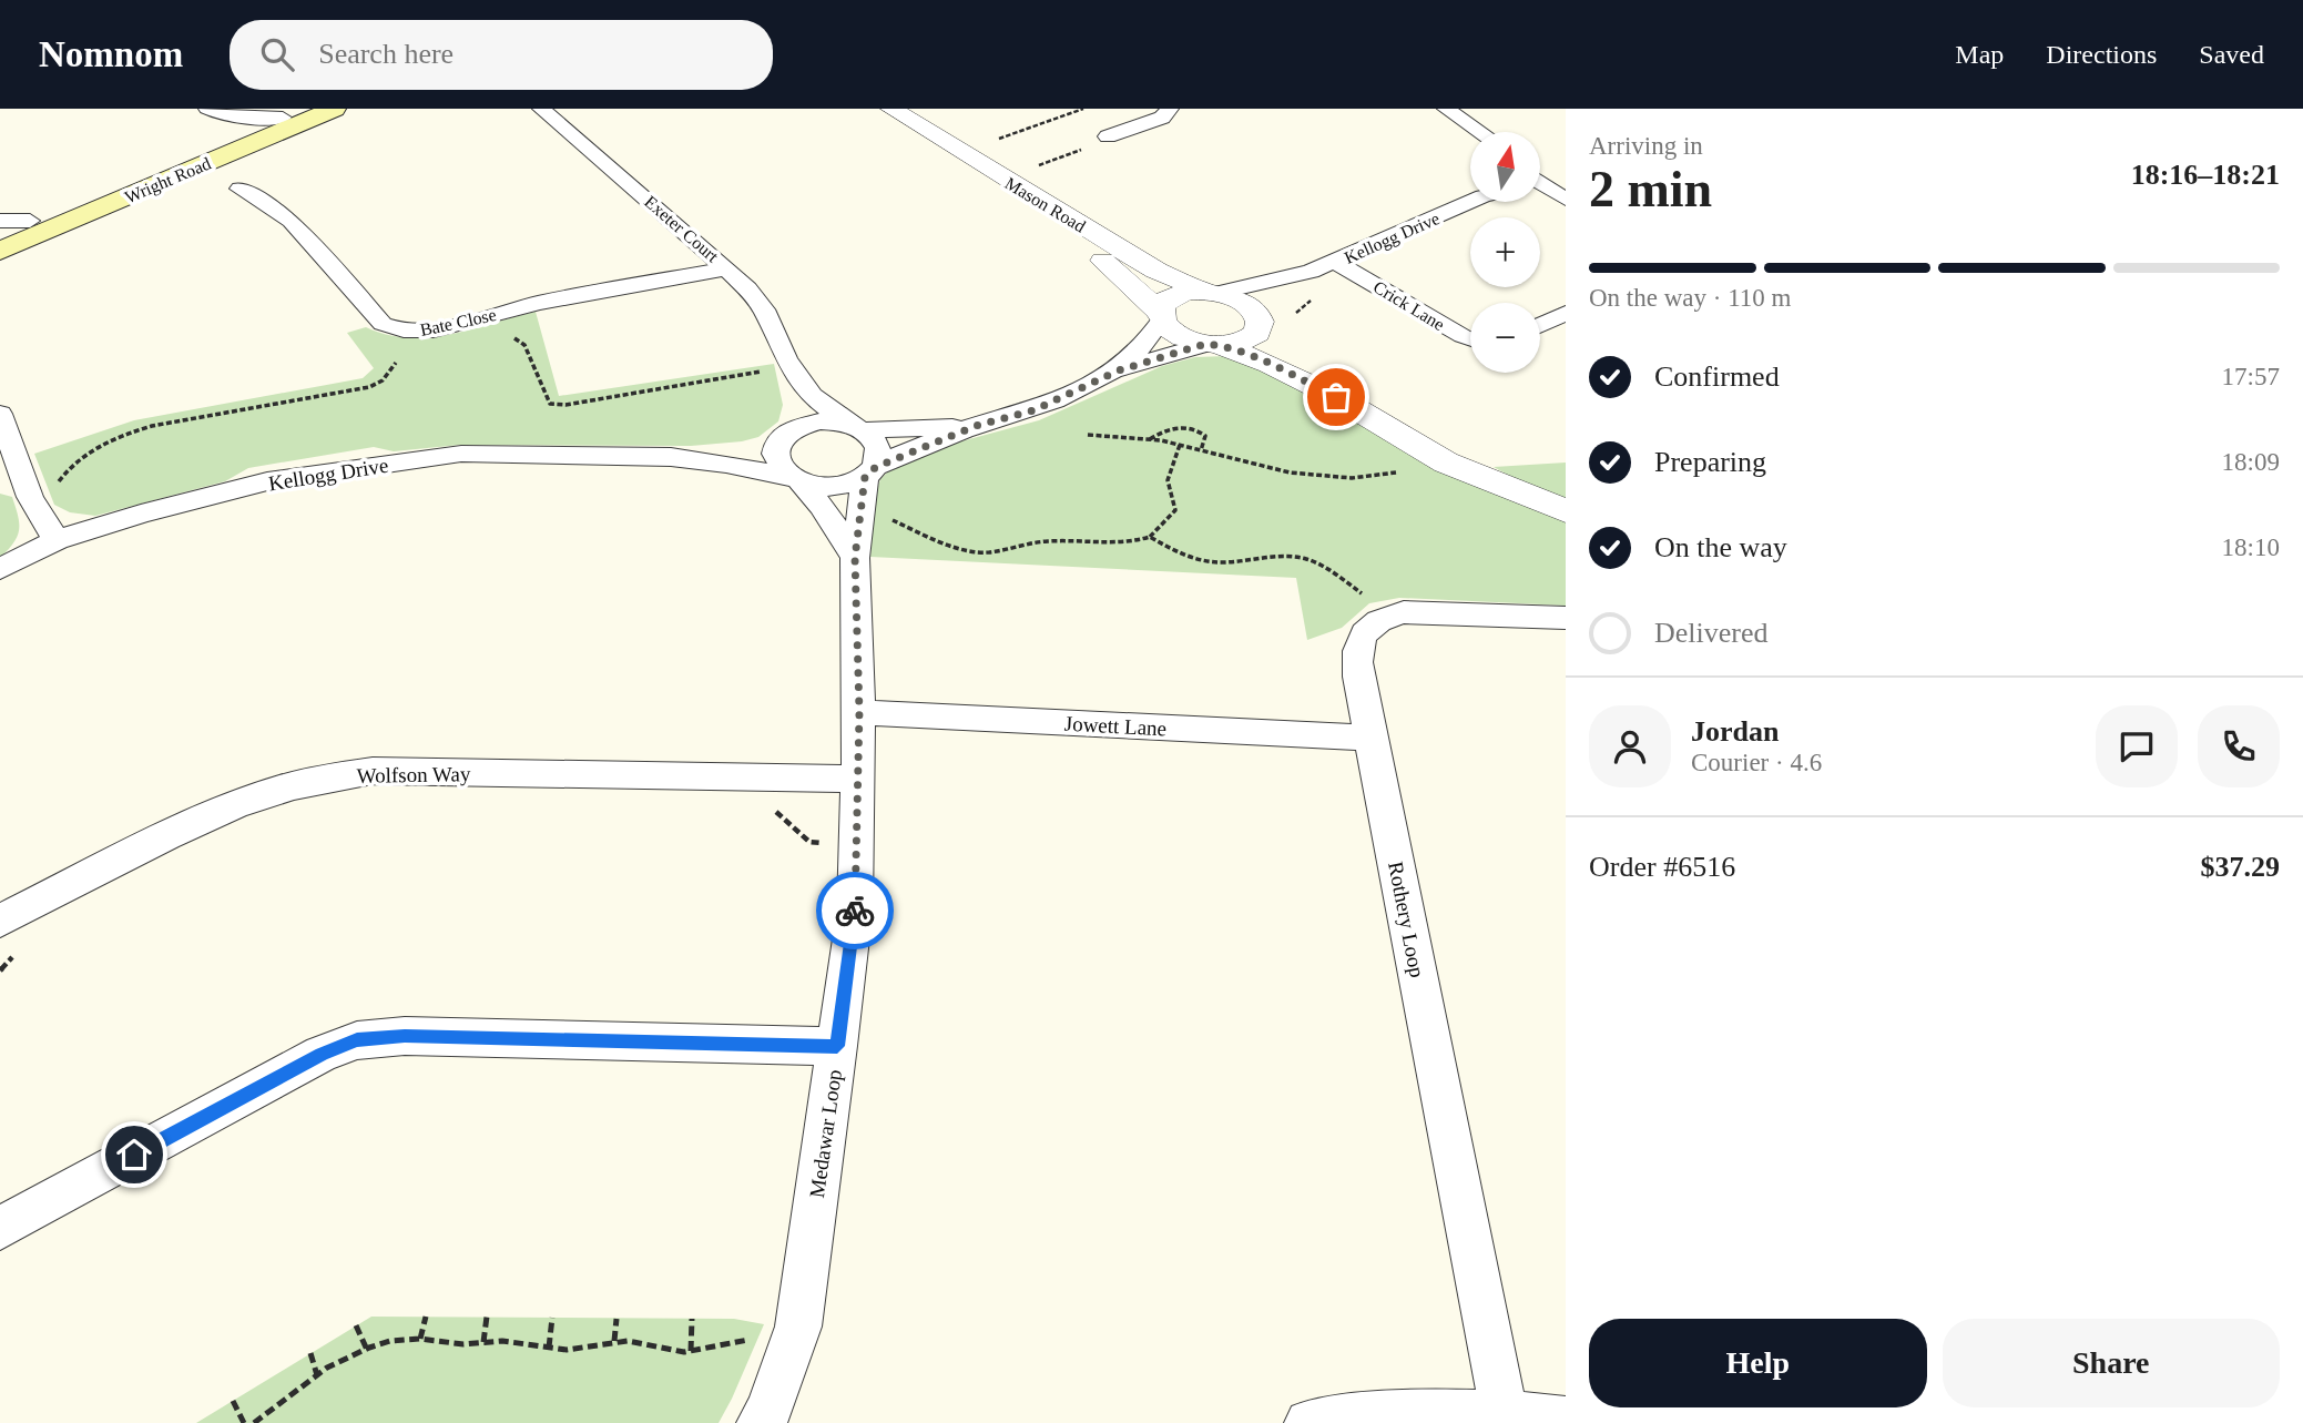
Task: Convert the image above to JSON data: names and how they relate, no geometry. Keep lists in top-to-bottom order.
{
  "streets": {
    "main road": ["Wright Road"],
    "street": [
      "Mason Road",
      "Exeter Court",
      "Kellogg Drive",
      "Crick Lane",
      "Bate Close",
      "Jowett Lane",
      "Wolfson Way",
      "Rothery Loop",
      "Medawar Loop"
    ]
  },
  "crossings": [
    ["Mason Road", "Kellogg Drive"],
    ["Exeter Court", "Kellogg Drive"],
    ["Exeter Court", "Bate Close"],
    ["Exeter Court", "Medawar Loop"],
    ["Kellogg Drive", "Crick Lane"],
    ["Kellogg Drive", "Medawar Loop"],
    ["Jowett Lane", "Rothery Loop"],
    ["Jowett Lane", "Medawar Loop"],
    ["Wolfson Way", "Medawar Loop"]
  ],
  "north": "top",
  "page": {
    "header": "Nomnom",
    "search": "Search here",
    "nav": ["Map", "Directions", "Saved"],
    "heading": ["2 min", "Arriving in", "18:16–18:21"],
    "panel": [
      "Jordan",
      "Courier · 4.6",
      "Order #6516",
      "$37.29"
    ],
    "map_buttons": ["+", "−"],
    "bar": "On the way · 110 m",
    "list": [
      ["Confirmed", "17:57"],
      ["Preparing", "18:09"],
      ["On the way", "18:10"],
      "Delivered"
    ],
    "buttons": ["Help", "Share"]
  }
}
